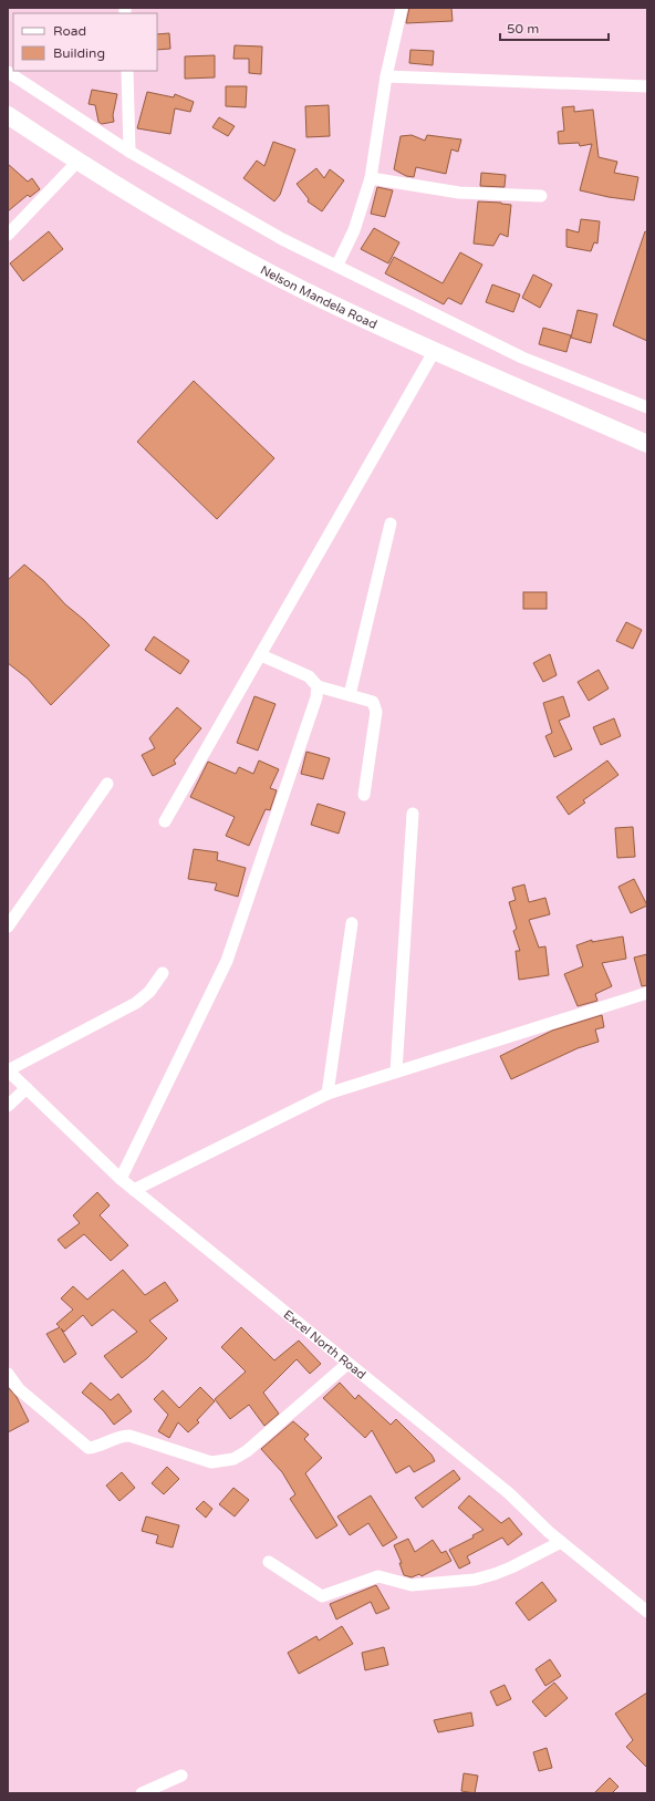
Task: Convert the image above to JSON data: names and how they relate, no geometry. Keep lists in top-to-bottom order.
{
  "streets": {
    "main road": ["Nelson Mandela Road"],
    "street": ["Excel North Road"]
  },
  "legend": ["Road", "Building"],
  "scale_bar": "50 m"
}
